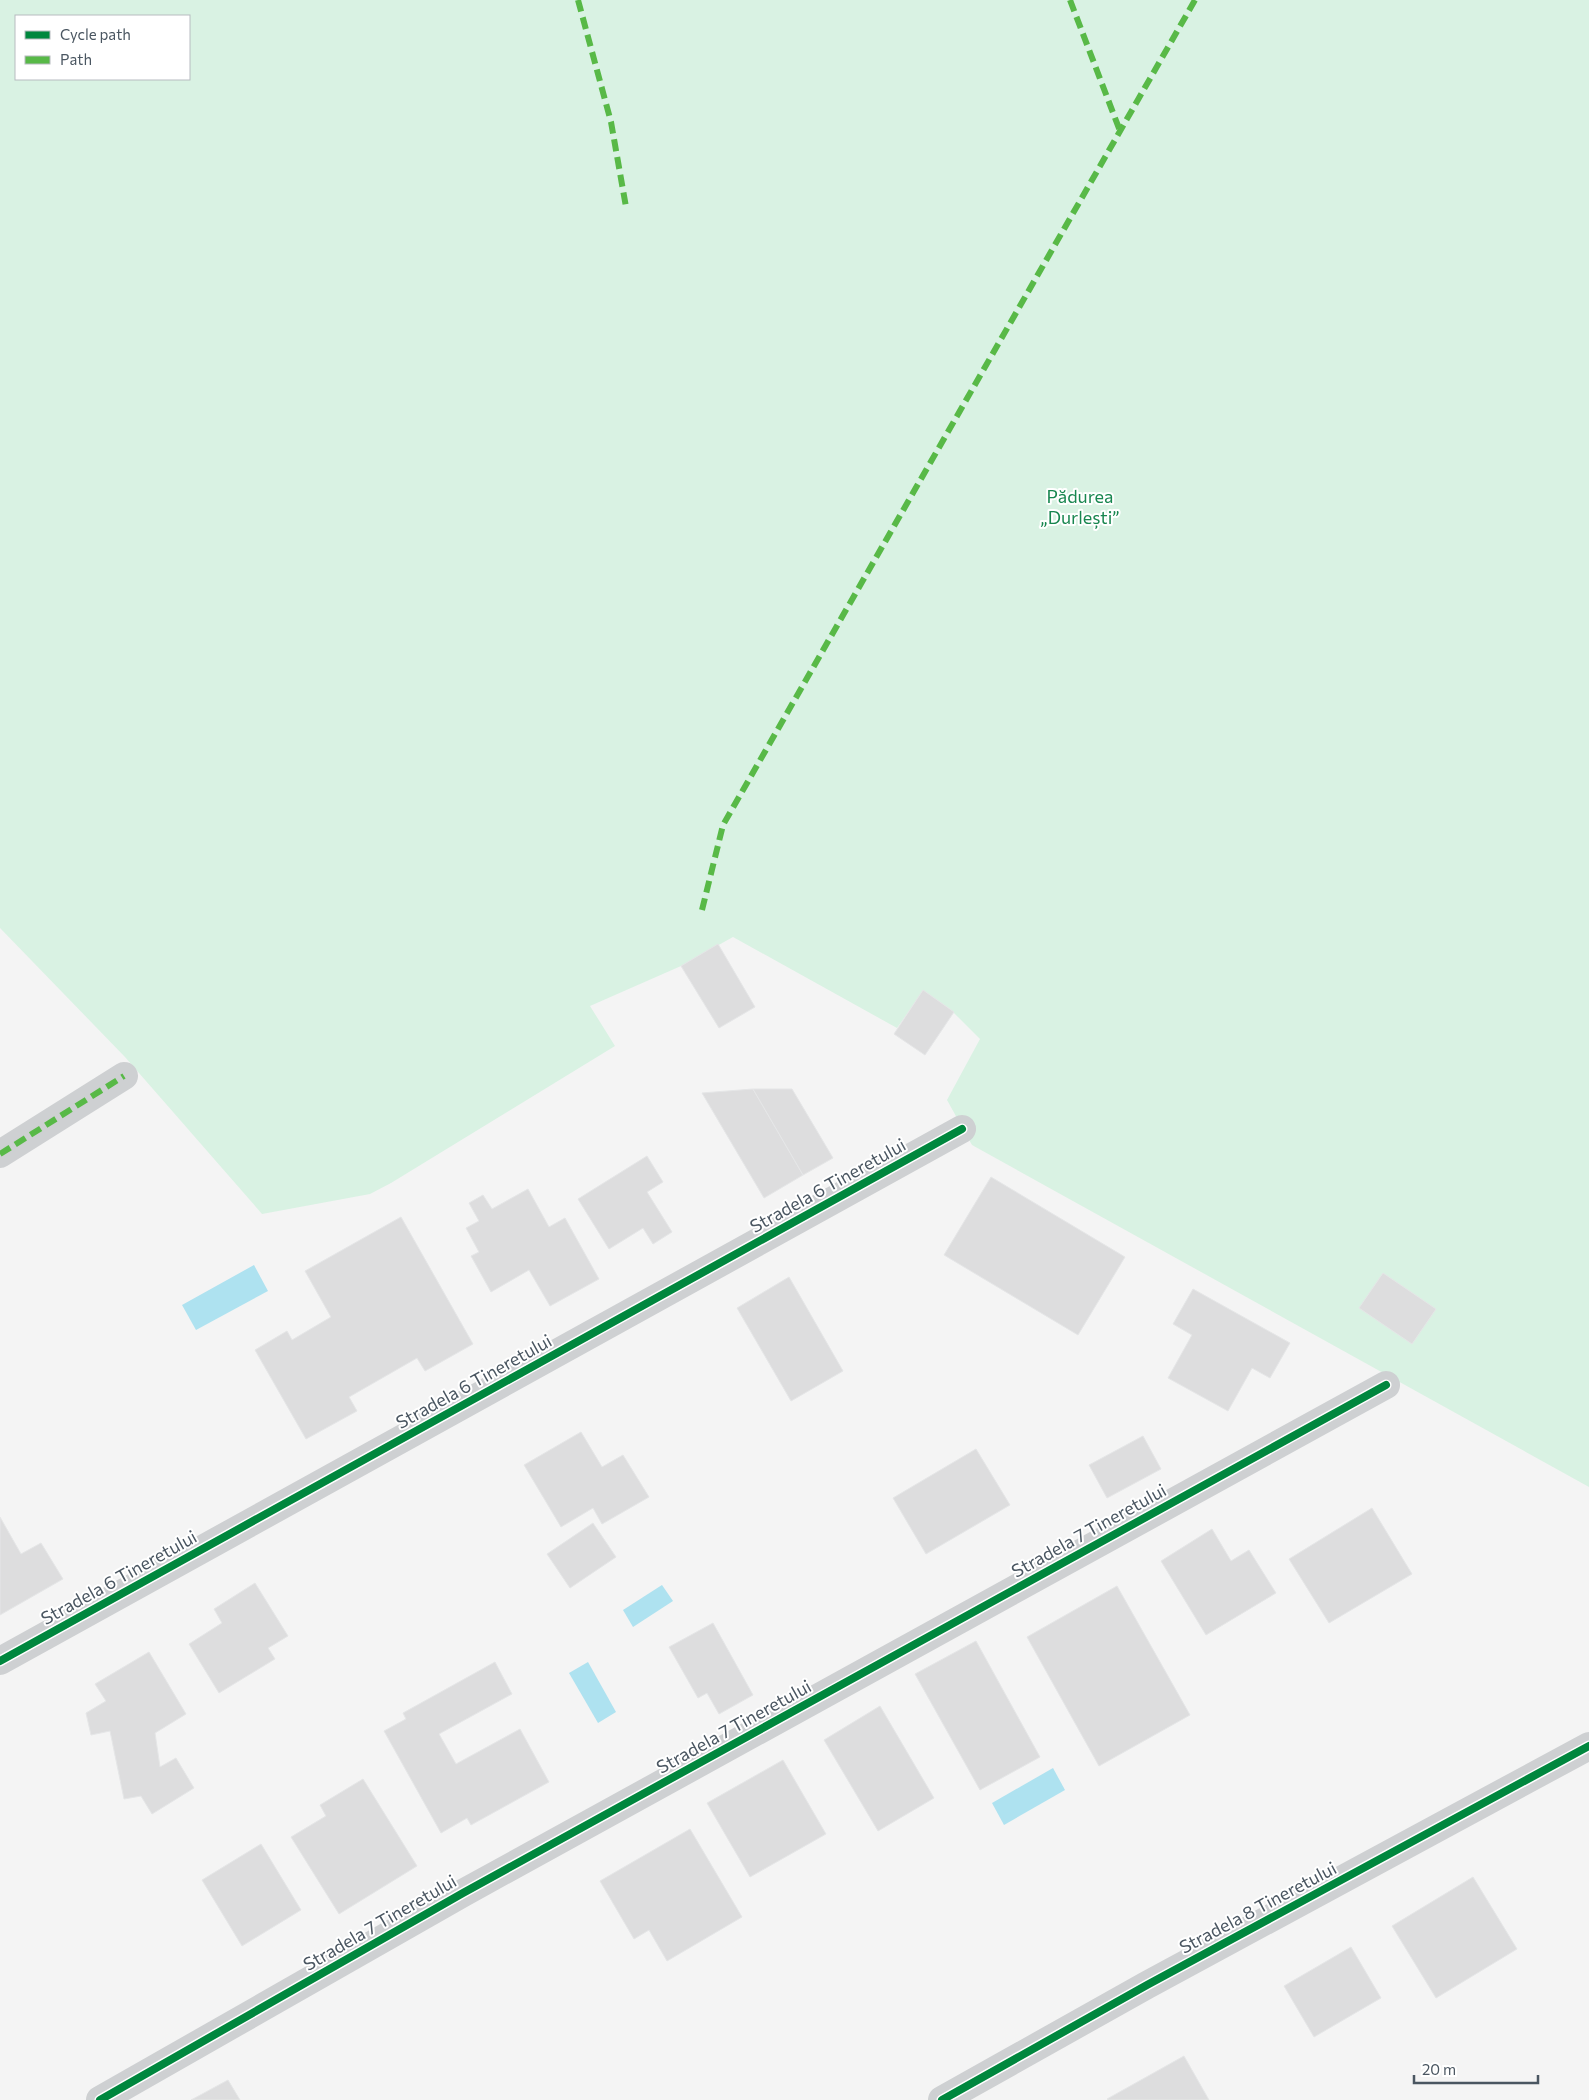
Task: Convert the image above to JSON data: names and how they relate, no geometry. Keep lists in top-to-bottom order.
{
  "streets": {
    "street": ["Stradela 6 Tineretului", "Stradela 7 Tineretului", "Stradela 8 Tineretului"]
  },
  "parks": ["Pădurea „Durlești”"],
  "legend": ["Cycle path", "Path"],
  "scale_bar": "20 m"
}
